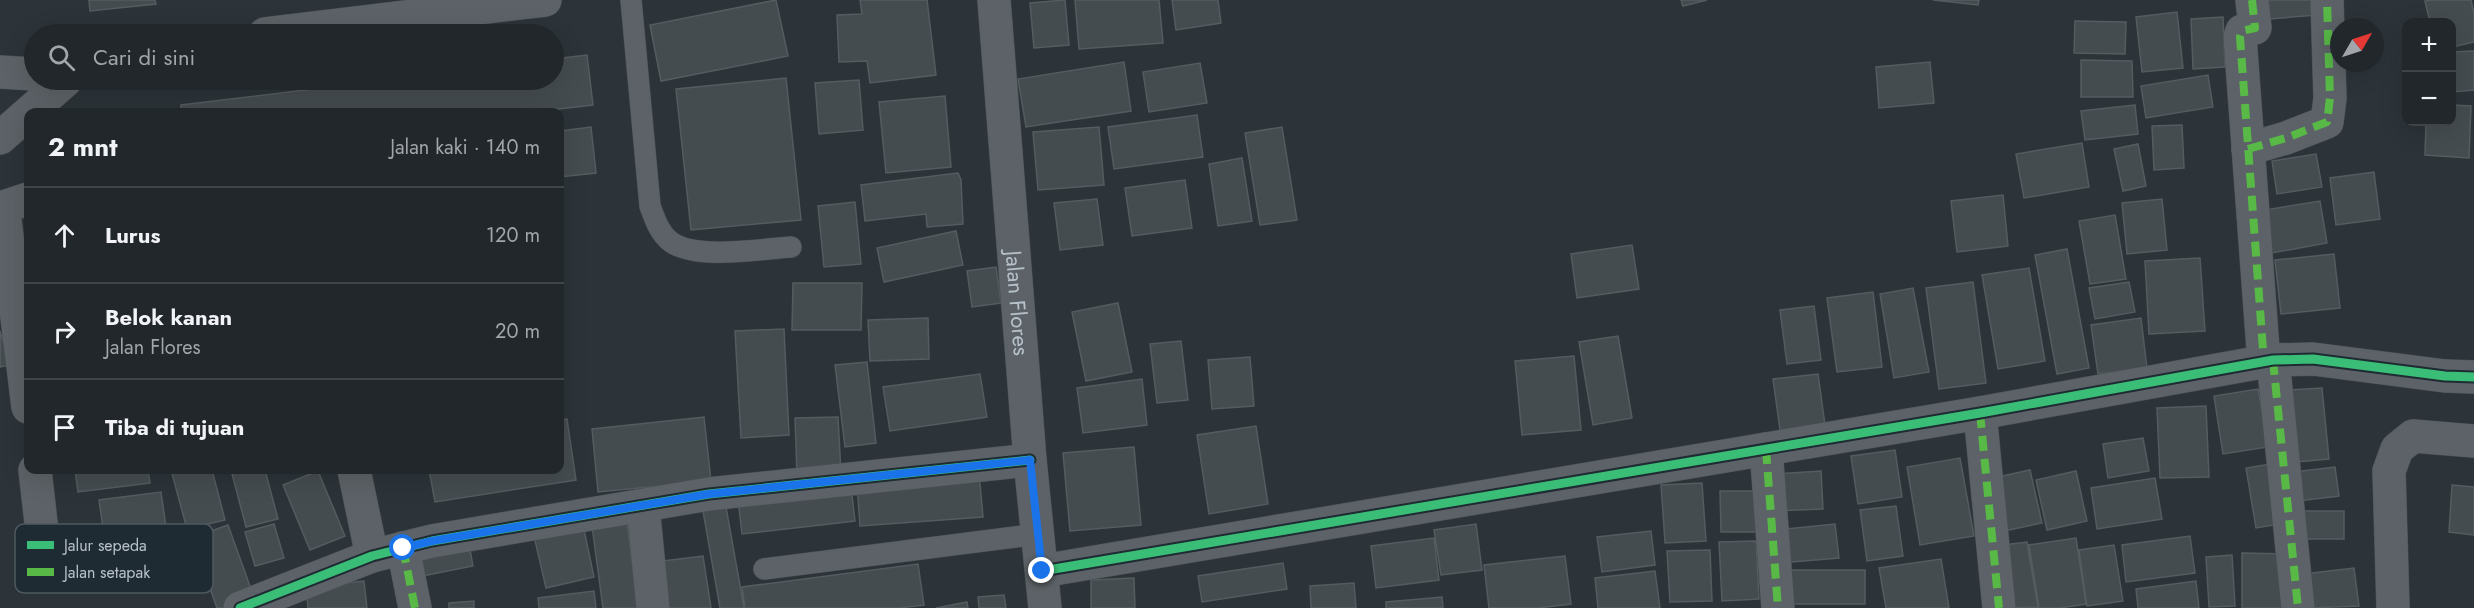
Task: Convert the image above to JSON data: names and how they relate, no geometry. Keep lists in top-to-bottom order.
{
  "streets": {
    "street": ["Jalan Flores"]
  },
  "legend": ["Jalur sepeda", "Jalan setapak"],
  "north": "top right",
  "page": {
    "map_buttons": ["+", "−"],
    "search": "Cari di sini",
    "heading": ["2 mnt", "Jalan kaki · 140 m"],
    "list": [
      ["Lurus", "120 m"],
      ["Belok kanan", "Jalan Flores", "20 m"],
      "Tiba di tujuan"
    ]
  }
}
